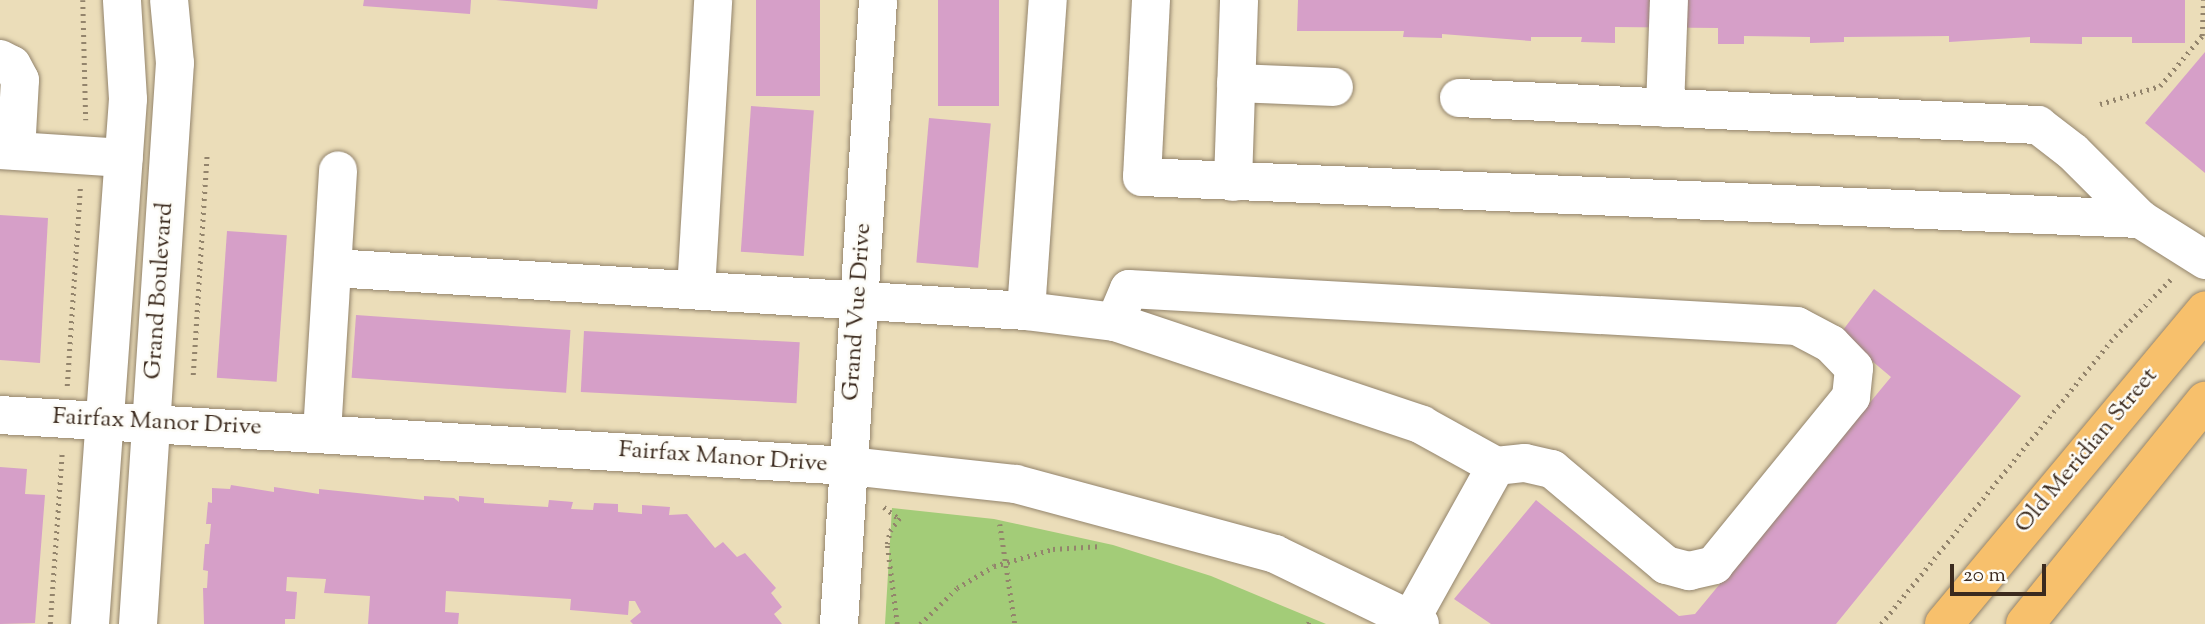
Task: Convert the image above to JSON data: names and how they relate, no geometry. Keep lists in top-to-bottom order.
{
  "streets": {
    "main road": ["Old Meridian Street"],
    "street": ["Grand Boulevard", "Grand Vue Drive", "Fairfax Manor Drive"]
  },
  "crossings": [
    ["Grand Boulevard", "Fairfax Manor Drive"],
    ["Grand Vue Drive", "Fairfax Manor Drive"]
  ],
  "scale_bar": "20 m"
}
